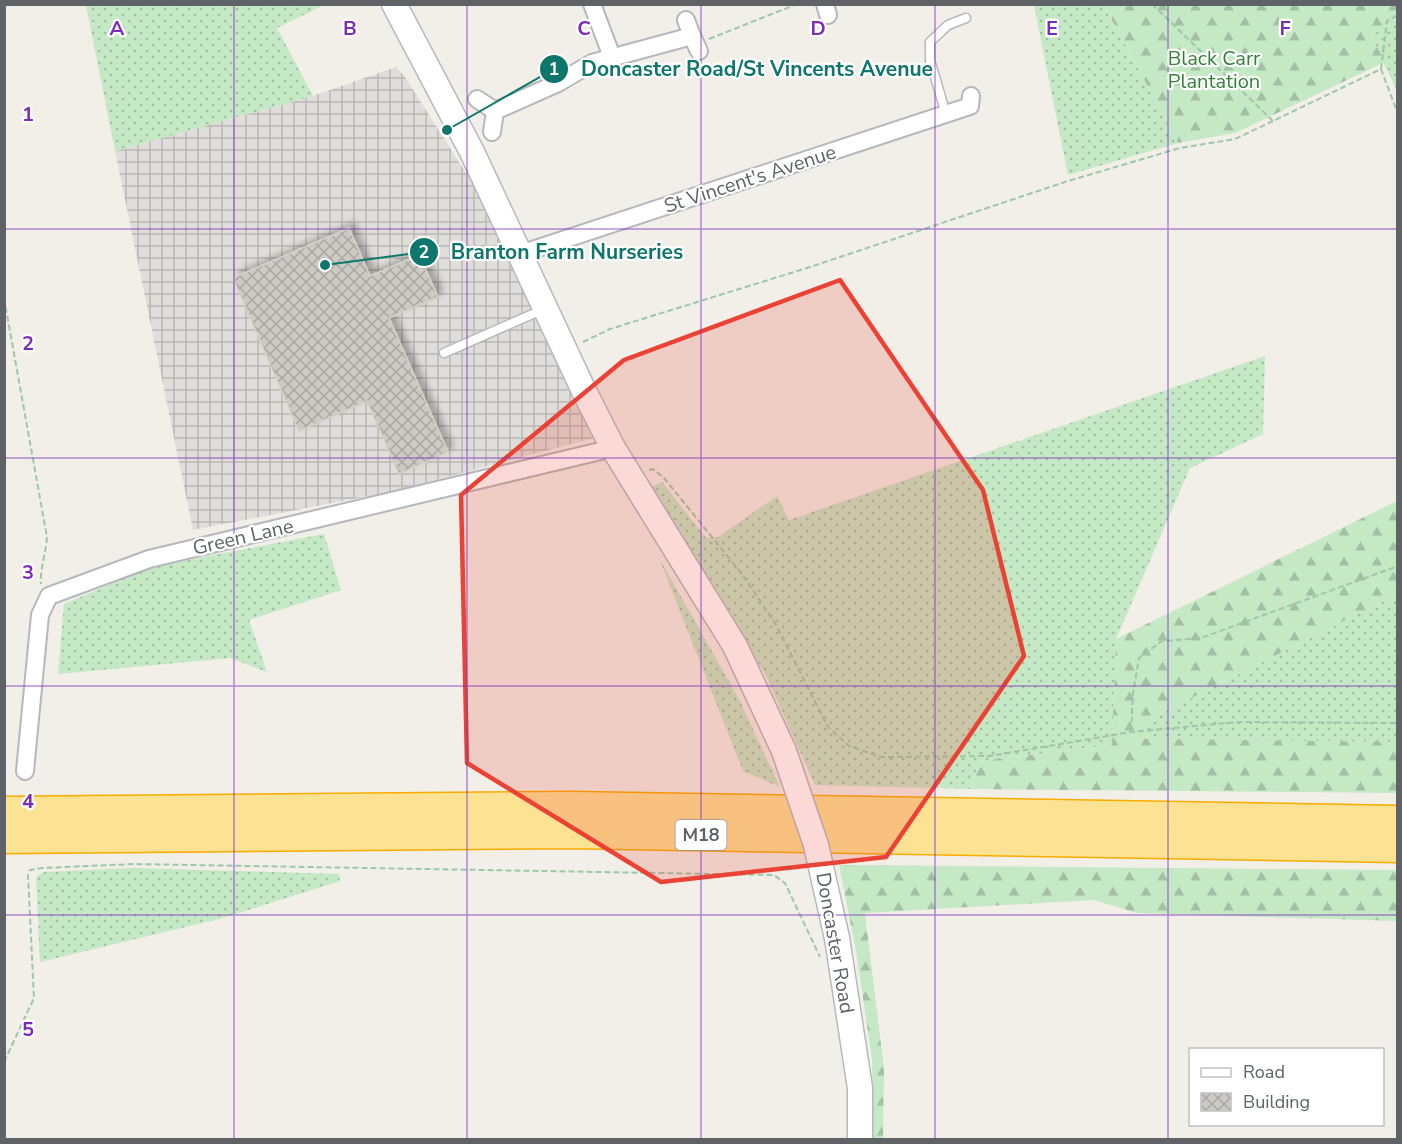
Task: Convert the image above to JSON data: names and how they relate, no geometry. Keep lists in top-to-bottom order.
{
  "streets": {
    "highway": ["M18"],
    "main road": ["Doncaster Road"],
    "street": ["St Vincent's Avenue", "Green Lane"]
  },
  "crossings": [
    ["St Vincent's Avenue", "Doncaster Road"],
    ["Green Lane", "Doncaster Road"]
  ],
  "parks": ["Black Carr Plantation"],
  "places": ["Doncaster Road/St Vincents Avenue", "Branton Farm Nurseries"],
  "legend": ["Road", "Building"],
  "grid": {
    "columns": [
      "A",
      "B",
      "C",
      "D",
      "E",
      "F"
    ],
    "rows": [
      "1",
      "2",
      "3",
      "4",
      "5"
    ]
  }
}
